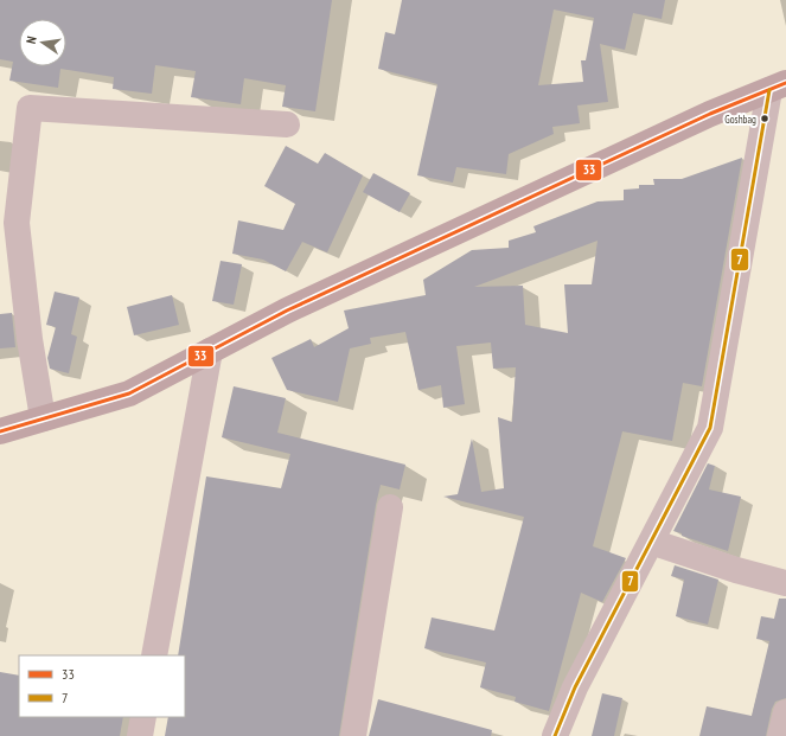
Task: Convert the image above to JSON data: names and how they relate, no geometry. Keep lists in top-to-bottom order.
{
  "places": ["Goshbag"],
  "lines": ["transit line 33", "transit line 7"],
  "legend": ["33", "7"],
  "north": "left"
}
